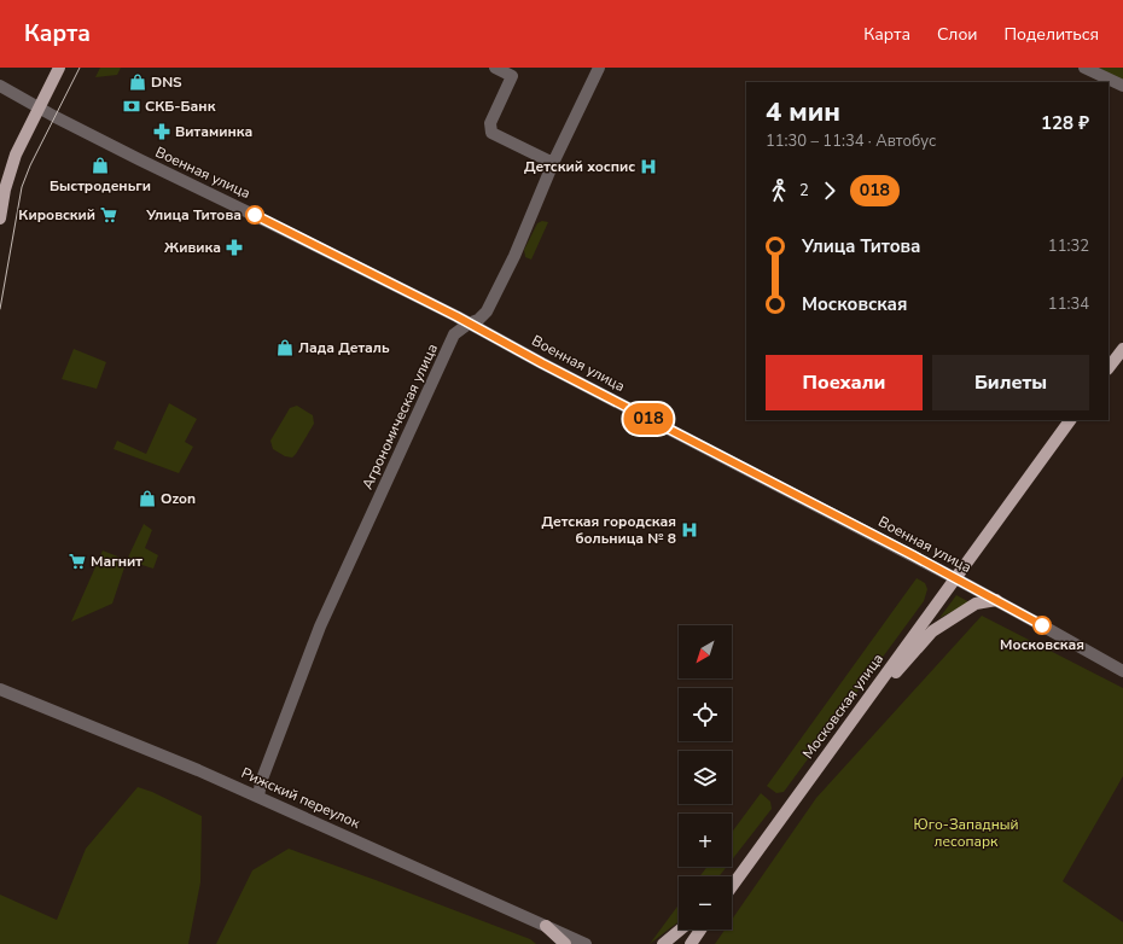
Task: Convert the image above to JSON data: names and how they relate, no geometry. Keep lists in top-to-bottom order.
{
  "streets": {
    "main road": ["Московская улица"],
    "street": ["Военная улица", "Агрономическая улица", "Рижский переулок"]
  },
  "crossings": [
    ["Военная улица", "Агрономическая улица"],
    ["Военная улица", "Московская улица"],
    ["Агрономическая улица", "Рижский переулок"]
  ],
  "parks": ["Юго-Западный лесопарк"],
  "places": {
    "shop": [
      "DNS",
      "Быстроденьги",
      "Лада Деталь",
      "Ozon"
    ],
    "bank": ["СКБ-Банк"],
    "pharmacy": ["Витаминка", "Живика"],
    "hospital": ["Детский хоспис", "Детская городская больница № 8"],
    "supermarket": ["Кировский", "Магнит"],
    "other": ["Улица Титова", "Московская"]
  },
  "lines": ["bus line 018"],
  "north": "bottom left",
  "page": {
    "header": "Карта",
    "nav": ["Карта", "Слои", "Поделиться"],
    "on_map": "018",
    "heading": ["4 мин", "11:30 – 11:34 · Автобус", "128 ₽"],
    "legs": ["2", "018"],
    "list": [
      {
        "name": "Улица Титова",
        "value": "11:32"
      },
      {
        "name": "Московская",
        "value": "11:34"
      }
    ],
    "buttons": ["Поехали", "Билеты"],
    "map_buttons": ["+", "−"]
  }
}
